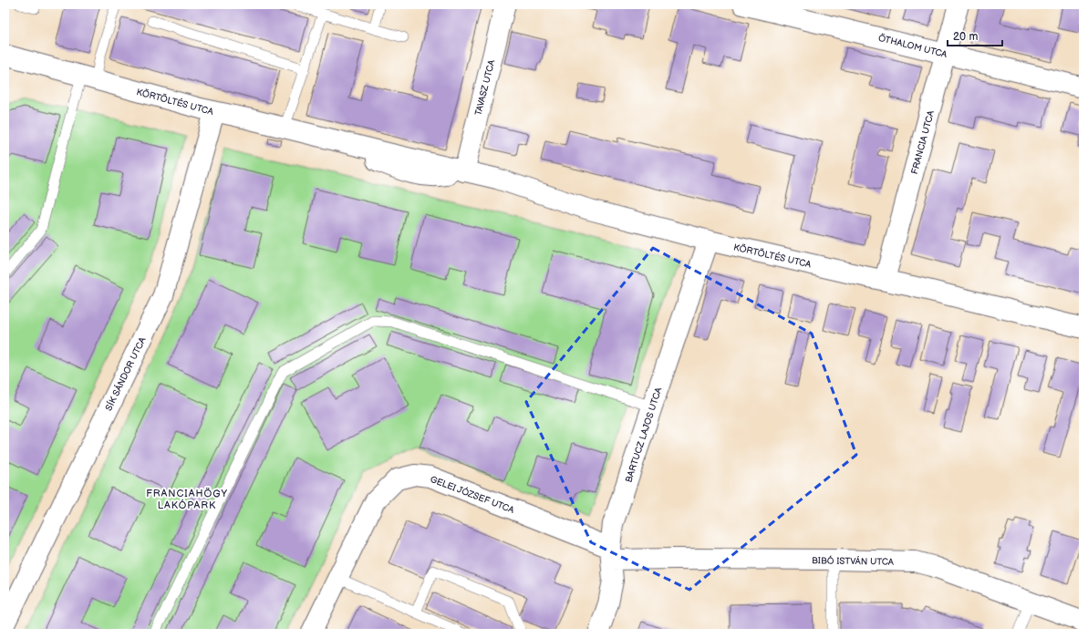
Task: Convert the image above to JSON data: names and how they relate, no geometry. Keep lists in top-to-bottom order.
{
  "streets": {
    "street": [
      "ÖTHALOM UTCA",
      "TAVASZ UTCA",
      "KÖRTÖLTÉS UTCA",
      "FRANCIA UTCA",
      "SÍK SÁNDOR UTCA",
      "BARTUCZ LAJOS UTCA",
      "GELEI JÓZSEF UTCA",
      "BIBÓ ISTVÁN UTCA"
    ]
  },
  "crossings": [
    ["ÖTHALOM UTCA", "FRANCIA UTCA"],
    ["TAVASZ UTCA", "KÖRTÖLTÉS UTCA"],
    ["KÖRTÖLTÉS UTCA", "FRANCIA UTCA"],
    ["KÖRTÖLTÉS UTCA", "SÍK SÁNDOR UTCA"],
    ["KÖRTÖLTÉS UTCA", "BARTUCZ LAJOS UTCA"],
    ["BARTUCZ LAJOS UTCA", "GELEI JÓZSEF UTCA"],
    ["BARTUCZ LAJOS UTCA", "BIBÓ ISTVÁN UTCA"],
    ["GELEI JÓZSEF UTCA", "BIBÓ ISTVÁN UTCA"]
  ],
  "districts": ["FRANCIAHÖGY LAKÓPARK"],
  "scale_bar": "20 m"
}
